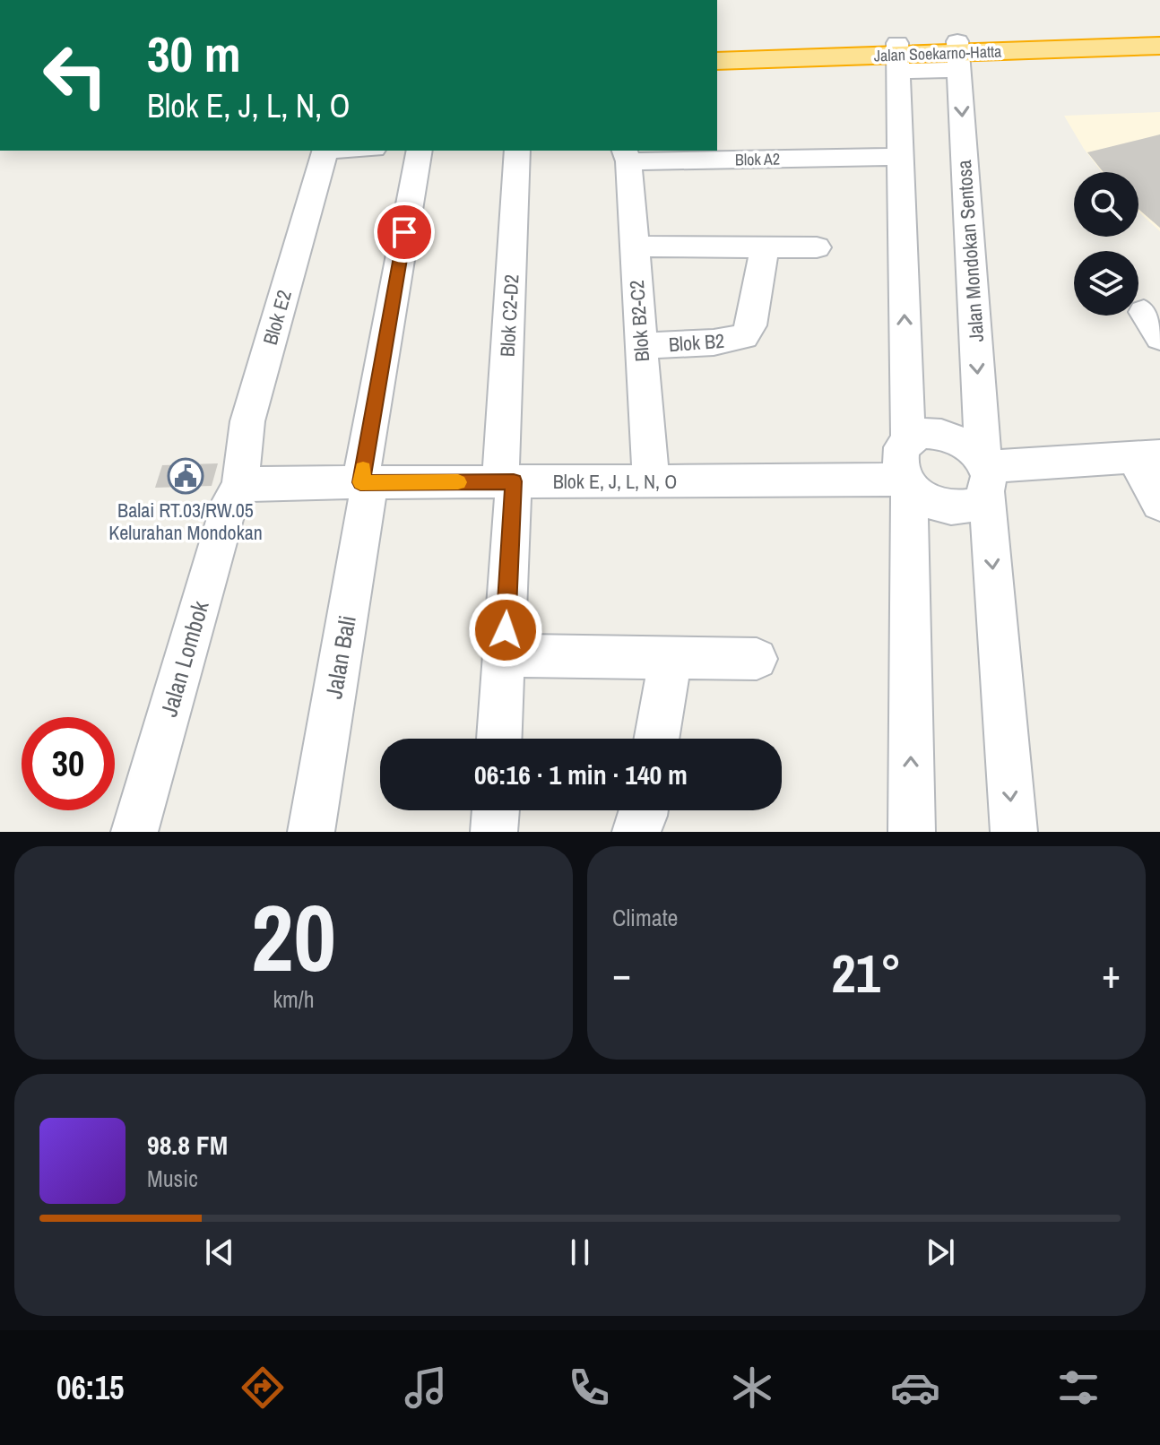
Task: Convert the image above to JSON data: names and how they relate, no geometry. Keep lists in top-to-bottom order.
{
  "streets": {
    "highway": ["Jalan Soekarno-Hatta"],
    "street": [
      "Blok A2",
      "Jalan Mondokan Sentosa",
      "Blok C2-D2",
      "Blok E2",
      "Blok B2-C2",
      "Blok B2",
      "Blok E, J, L, N, O",
      "Jalan Bali",
      "Jalan Lombok"
    ]
  },
  "crossings": [
    ["Jalan Soekarno-Hatta", "Jalan Mondokan Sentosa"],
    ["Blok A2", "Blok B2-C2"],
    ["Jalan Mondokan Sentosa", "Blok E, J, L, N, O"],
    ["Blok C2-D2", "Blok E, J, L, N, O"],
    ["Blok E2", "Blok E, J, L, N, O"],
    ["Blok E2", "Jalan Lombok"],
    ["Blok B2-C2", "Blok B2"],
    ["Blok B2-C2", "Blok E, J, L, N, O"],
    ["Blok E, J, L, N, O", "Jalan Bali"],
    ["Blok E, J, L, N, O", "Jalan Lombok"]
  ],
  "places": {
    "public building": ["Balai RT.03/RW.05 Kelurahan Mondokan"]
  },
  "page": {
    "turn": ["30 m", "Blok E, J, L, N, O"],
    "limit": "30",
    "trip": "06:16 · 1 min · 140 m",
    "tile": [
      ["20", "km/h"],
      "Climate"
    ],
    "heat": ["−", "21°", "+"],
    "song": ["98.8 FM", "Music"],
    "tabs": "06:15"
  }
}
